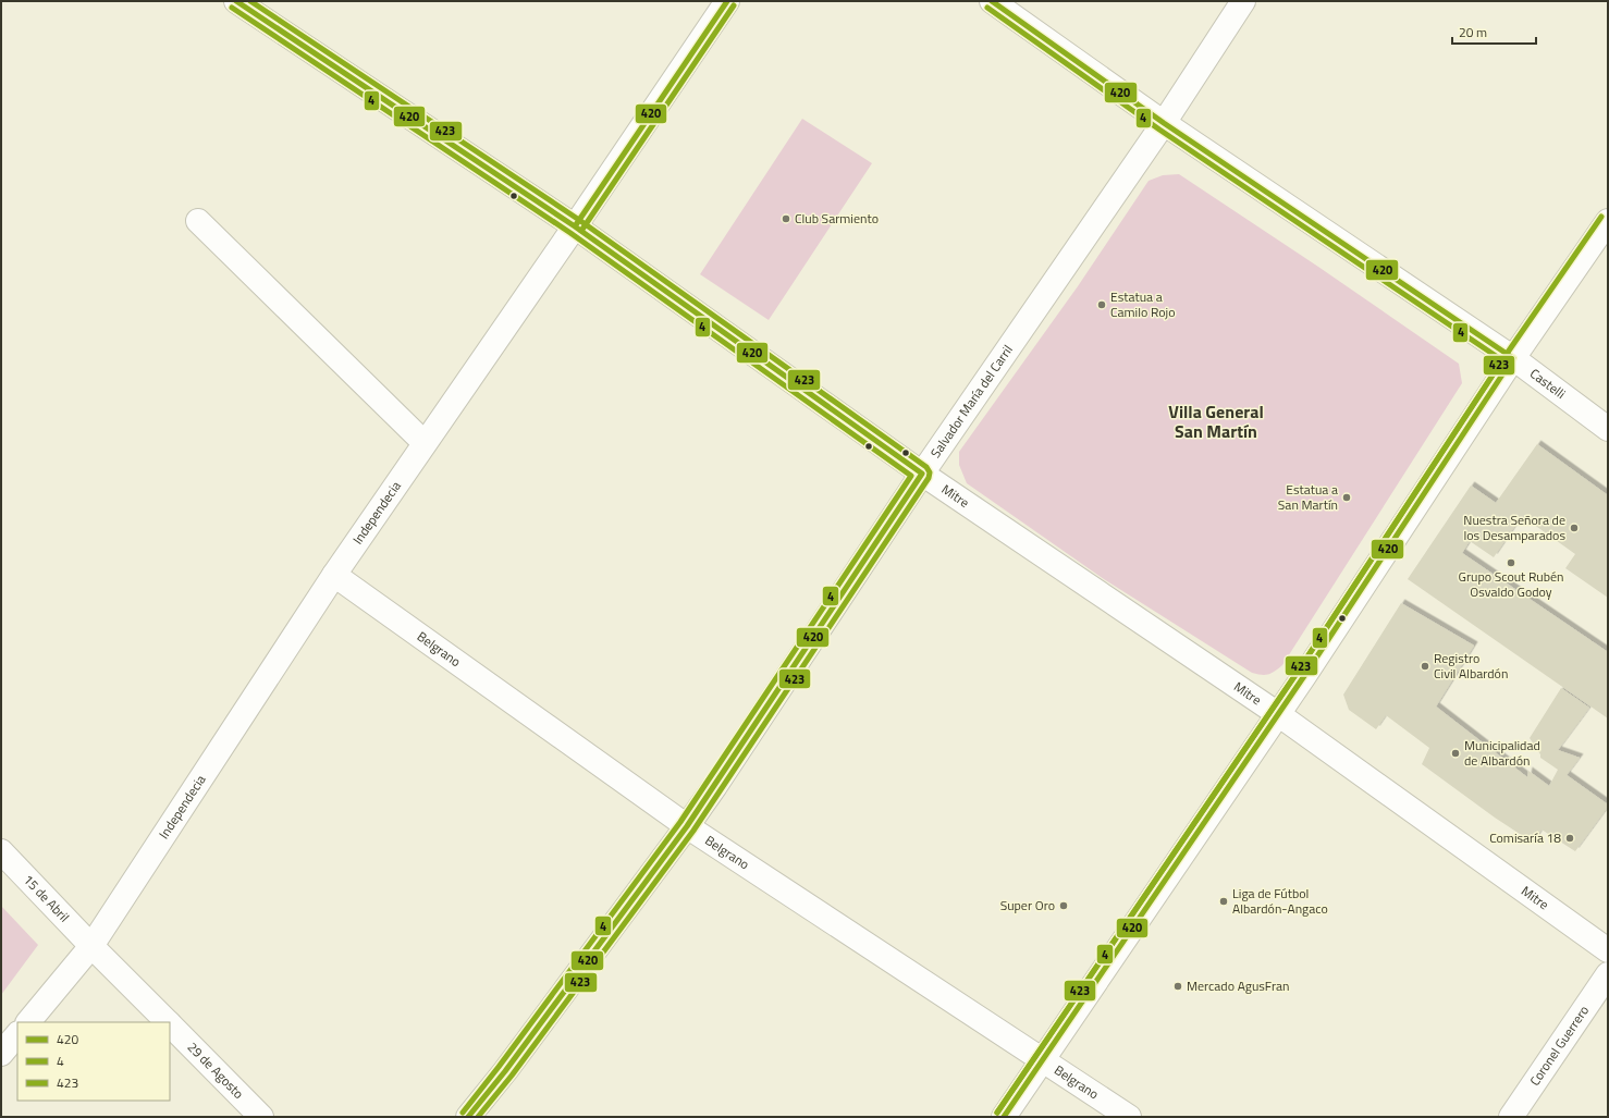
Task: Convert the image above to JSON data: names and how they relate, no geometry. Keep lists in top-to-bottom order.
{
  "streets": {
    "street": [
      "Castelli",
      "Salvador María del Carril",
      "Mitre",
      "Independecia",
      "Belgrano",
      "15 de Abril",
      "Coronel Guerrero",
      "29 de Agosto"
    ]
  },
  "crossings": [
    ["Castelli", "Salvador María del Carril"],
    ["Salvador María del Carril", "Mitre"],
    ["Salvador María del Carril", "Belgrano"],
    ["Mitre", "Independecia"],
    ["Independecia", "Belgrano"],
    ["Independecia", "15 de Abril"],
    ["Independecia", "29 de Agosto"],
    ["15 de Abril", "29 de Agosto"]
  ],
  "districts": ["Villa General San Martín"],
  "places": [
    "Club Sarmiento",
    "Estatua a Camilo Rojo",
    "Estatua a San Martín",
    "Nuestra Señora de los Desamparados",
    "Grupo Scout Rubén Osvaldo Godoy",
    "Registro Civil Albardón",
    "Municipalidad de Albardón",
    "Comisaría 18",
    "Liga de Fútbol Albardón-Angaco",
    "Super Oro",
    "Mercado AgusFran"
  ],
  "lines": ["transit line 420", "transit line 423", "transit line 4"],
  "legend": ["420", "4", "423"],
  "scale_bar": "20 m"
}
